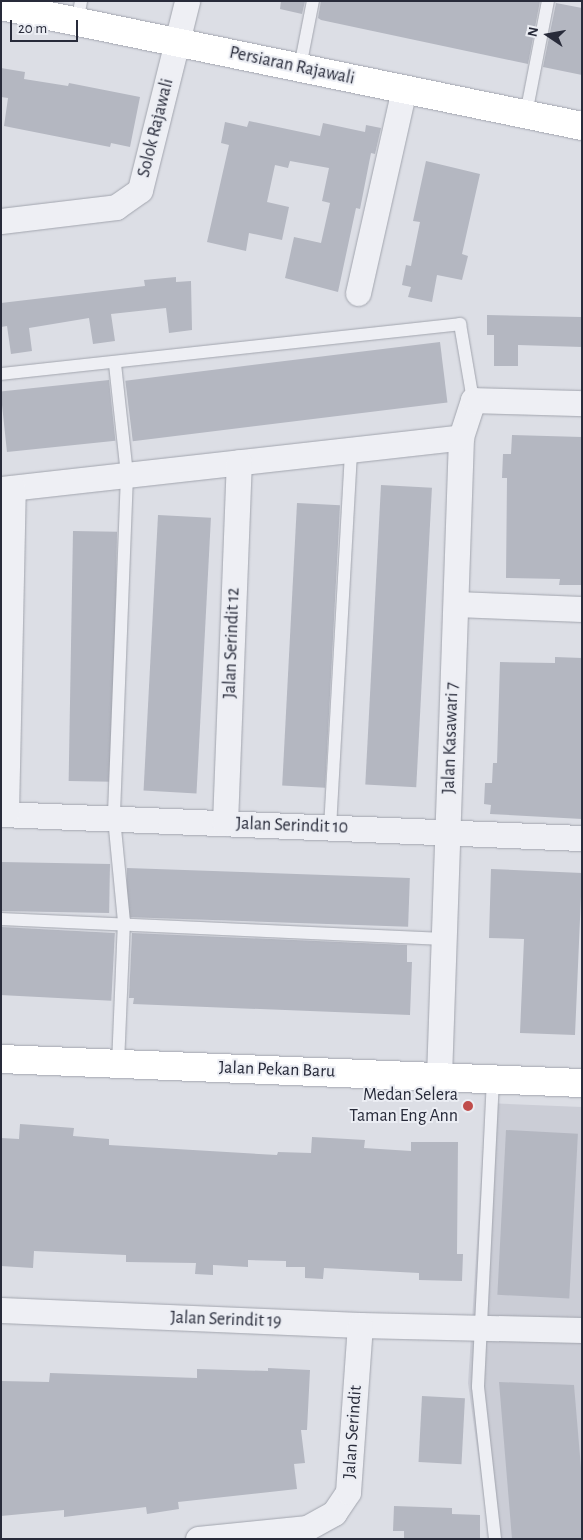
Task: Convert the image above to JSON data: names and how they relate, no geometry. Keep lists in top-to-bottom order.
{
  "streets": {
    "street": [
      "Persiaran Rajawali",
      "Solok Rajawali",
      "Jalan Serindit 12",
      "Jalan Kasawari 7",
      "Jalan Serindit 10",
      "Jalan Pekan Baru",
      "Jalan Serindit 19",
      "Jalan Serindit"
    ]
  },
  "crossings": [
    ["Persiaran Rajawali", "Solok Rajawali"],
    ["Jalan Serindit 12", "Jalan Serindit 10"],
    ["Jalan Kasawari 7", "Jalan Serindit 10"],
    ["Jalan Kasawari 7", "Jalan Pekan Baru"],
    ["Jalan Serindit 19", "Jalan Serindit"]
  ],
  "places": ["Medan Selera Taman Eng Ann"],
  "scale_bar": "20 m",
  "north": "left"
}
